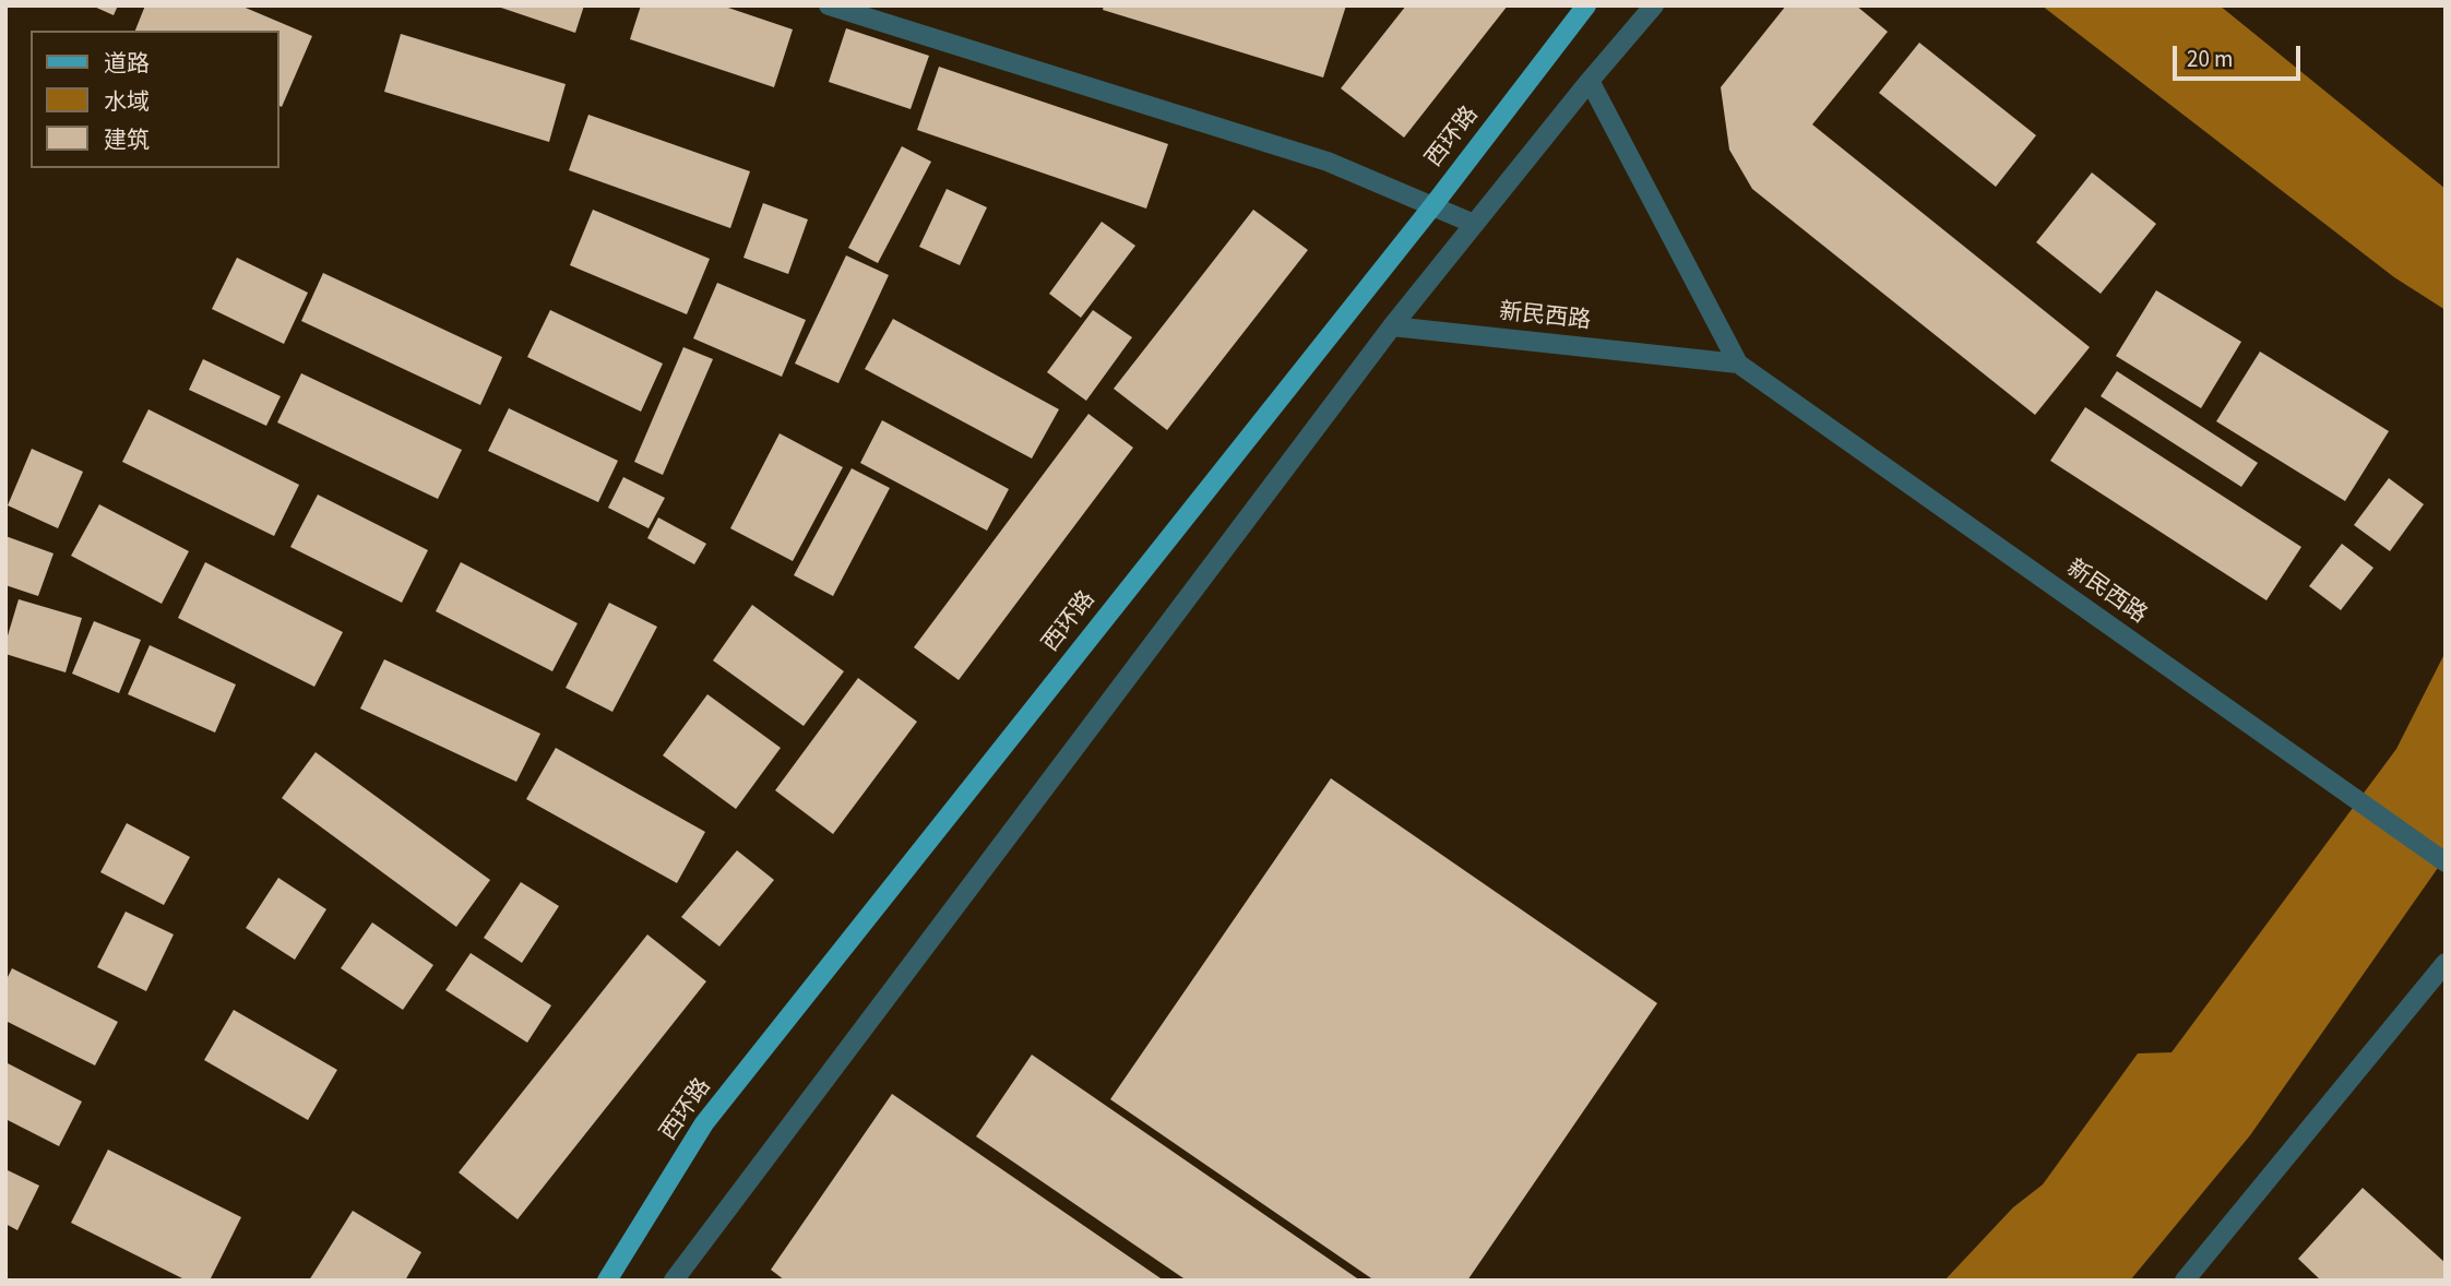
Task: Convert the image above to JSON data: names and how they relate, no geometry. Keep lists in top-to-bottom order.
{
  "streets": {
    "main road": ["西环路"],
    "street": ["新民西路"]
  },
  "legend": ["道路", "水域", "建筑"],
  "scale_bar": "20 m"
}
